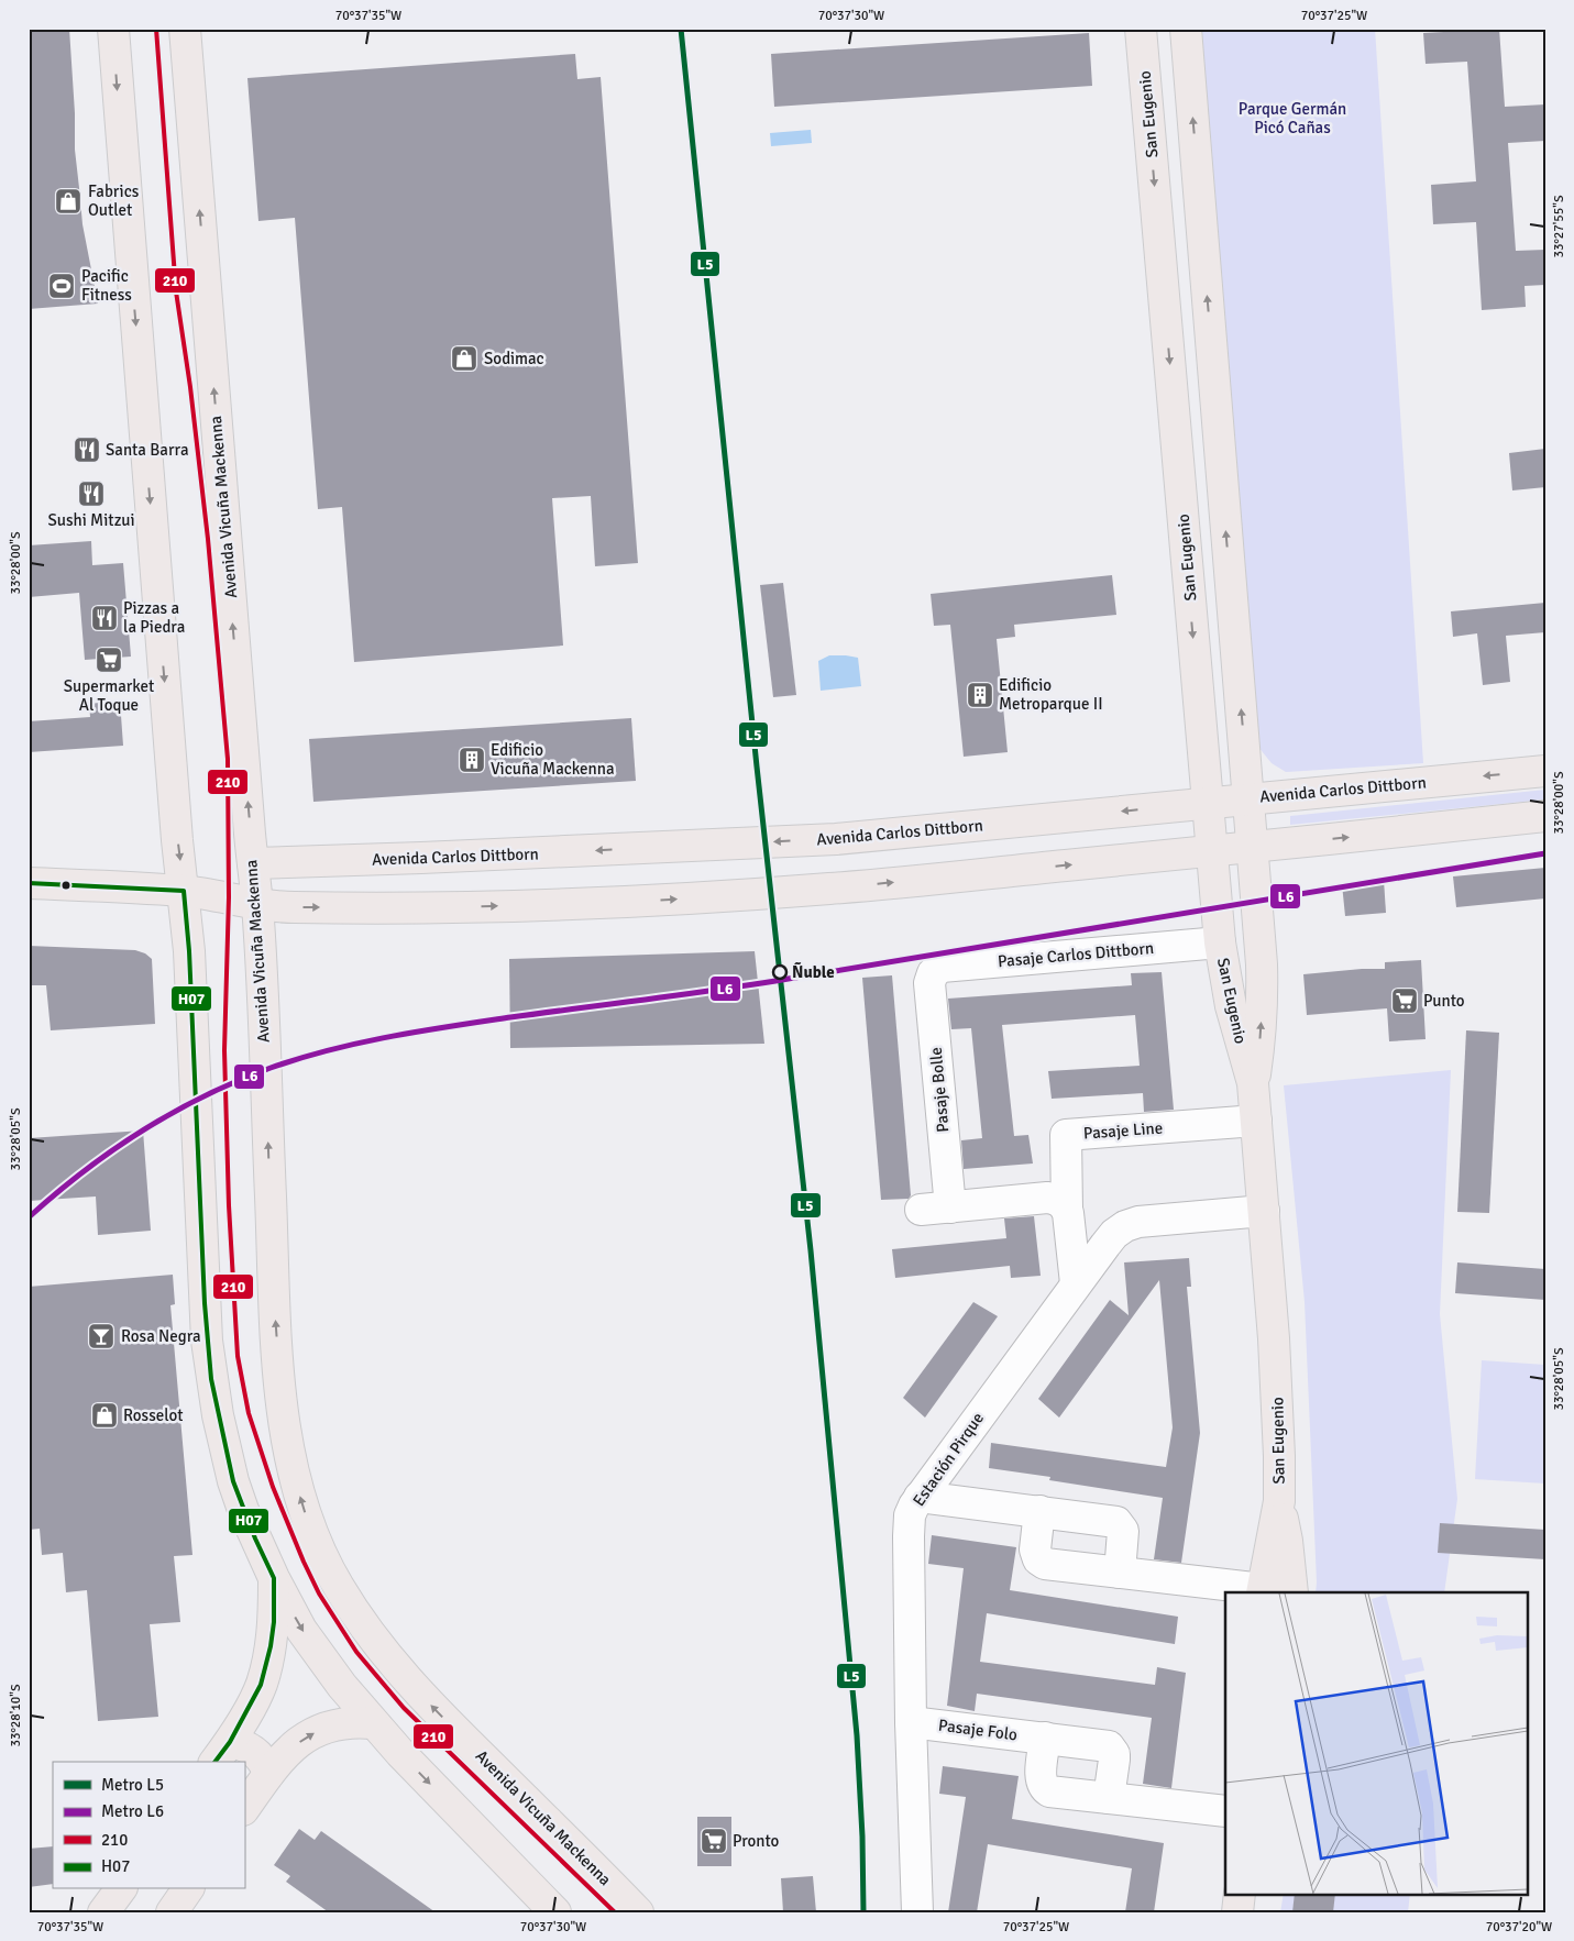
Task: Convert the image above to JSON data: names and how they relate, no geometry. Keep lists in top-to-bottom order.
{
  "streets": {
    "main road": ["San Eugenio", "Avenida Vicuña Mackenna", "Avenida Carlos Dittborn"],
    "street": [
      "Pasaje Carlos Dittborn",
      "Pasaje Bolle",
      "Pasaje Line",
      "Estación Pirque",
      "Pasaje Folo"
    ]
  },
  "crossings": [
    ["San Eugenio", "Avenida Carlos Dittborn"],
    ["San Eugenio", "Pasaje Carlos Dittborn"],
    ["San Eugenio", "Pasaje Line"],
    ["San Eugenio", "Estación Pirque"],
    ["Avenida Vicuña Mackenna", "Avenida Carlos Dittborn"],
    ["Pasaje Carlos Dittborn", "Pasaje Bolle"],
    ["Pasaje Bolle", "Pasaje Line"],
    ["Pasaje Line", "Estación Pirque"],
    ["Estación Pirque", "Pasaje Folo"]
  ],
  "parks": ["Parque Germán Picó Cañas"],
  "places": {
    "shop": ["Fabrics Outlet", "Sodimac", "Rosselot"],
    "sports": ["Pacific Fitness"],
    "restaurant": ["Santa Barra", "Sushi Mitzui", "Pizzas a la Piedra"],
    "supermarket": ["Supermarket Al Toque", "Punto", "Pronto"],
    "building": ["Edificio Metroparque II", "Edificio Vicuña Mackenna"],
    "other": ["Ñuble"],
    "bar": ["Rosa Negra"]
  },
  "lines": [
    "metro line L5",
    "transit line 210",
    "metro line L6",
    "transit line H07"
  ],
  "legend": [
    "Metro L5",
    "Metro L6",
    "210",
    "H07"
  ],
  "coordinates": [
    "70°37'35\"W",
    "70°37'30\"W",
    "70°37'25\"W",
    "33°27'55\"S",
    "33°28'00\"S",
    "33°28'05\"S",
    "33°28'10\"S",
    "70°37'20\"W"
  ]
}
